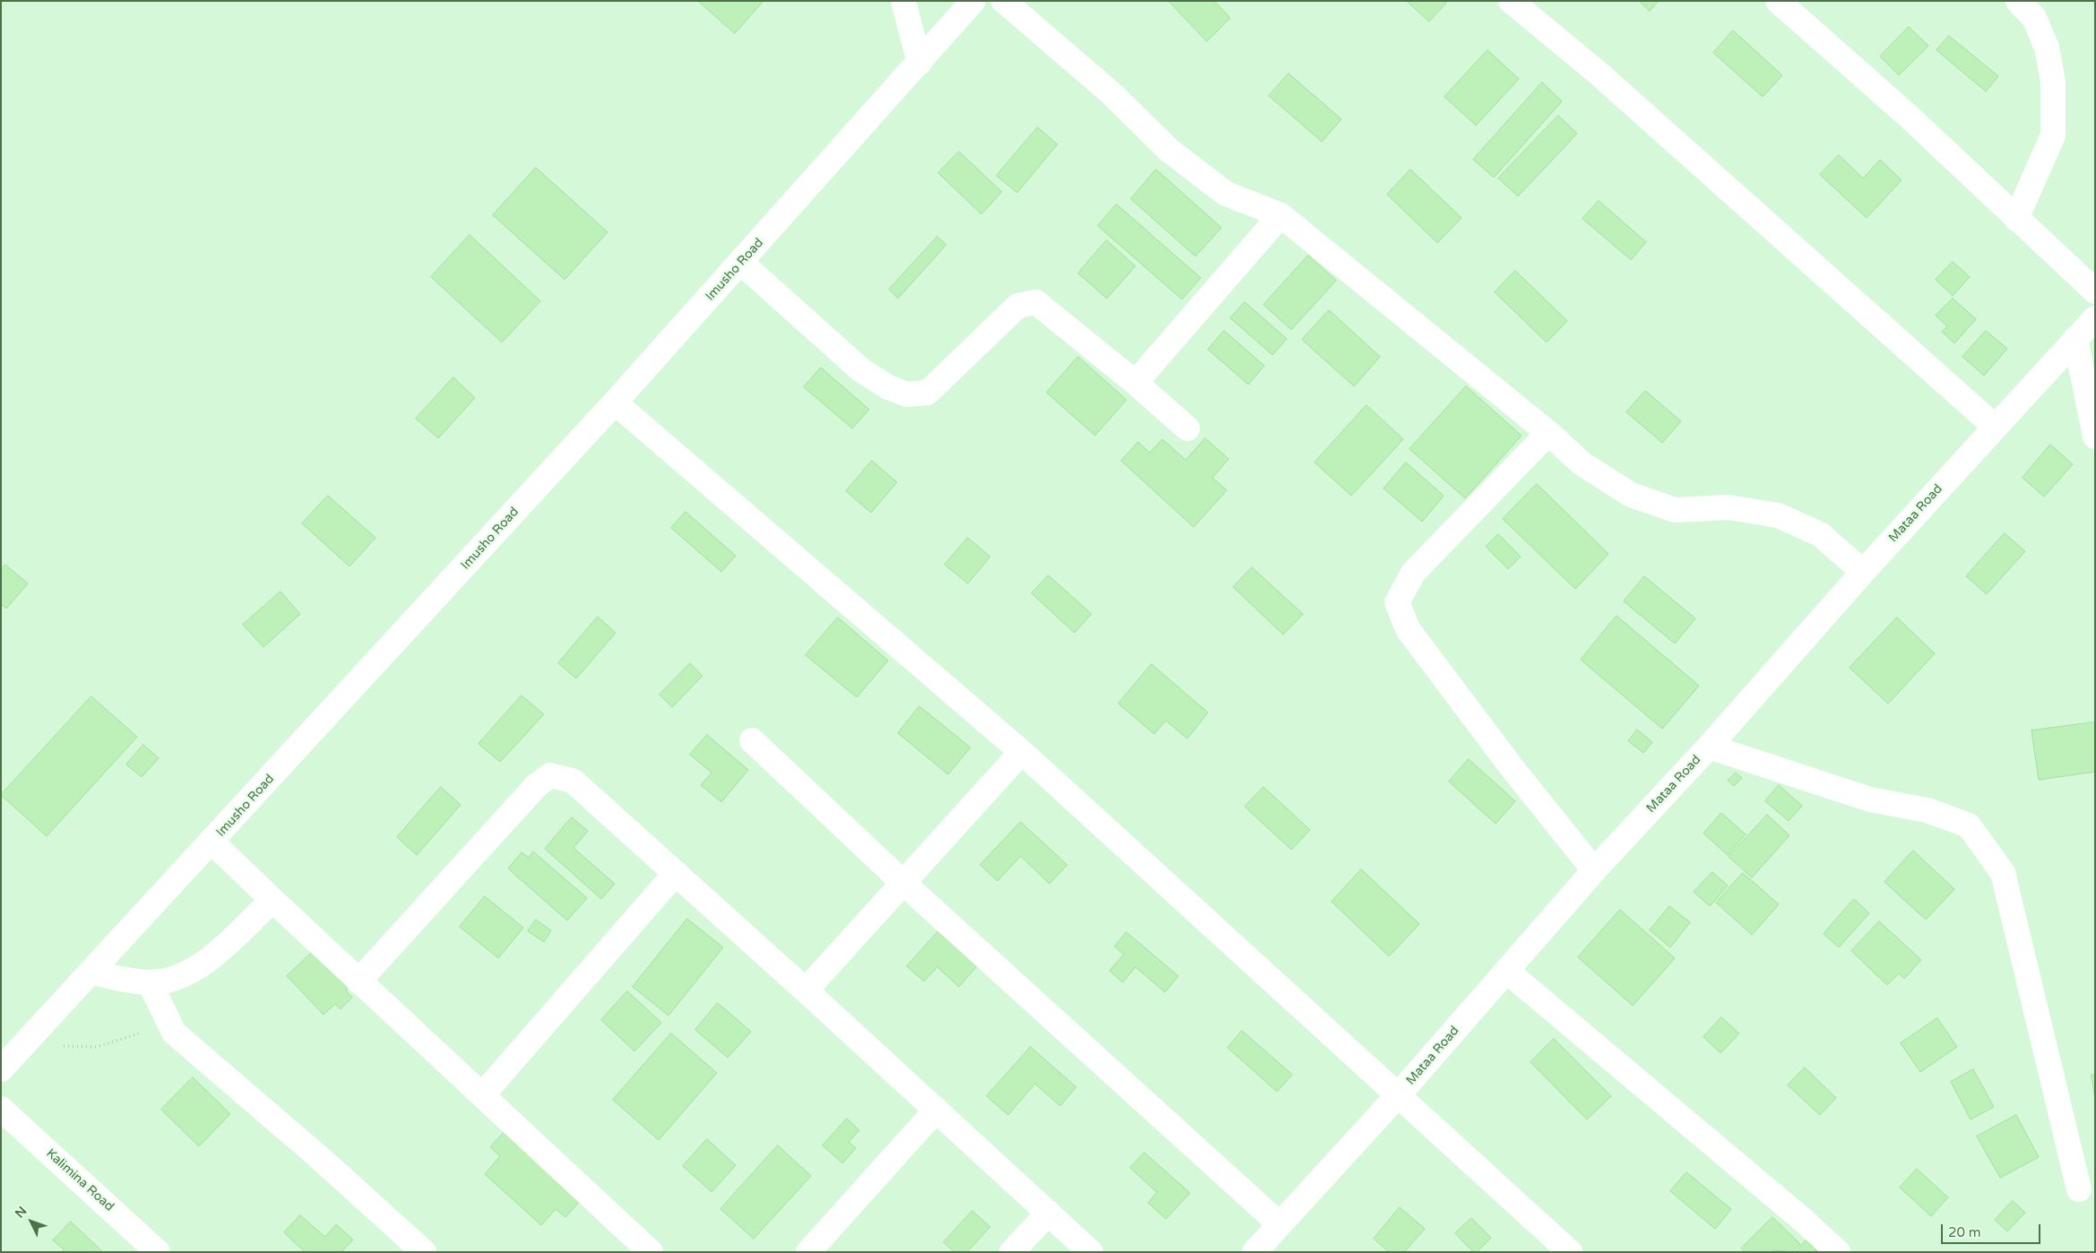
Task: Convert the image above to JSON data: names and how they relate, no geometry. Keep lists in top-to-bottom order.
{
  "streets": {
    "street": ["Imusho Road", "Mataa Road", "Kalimina Road"]
  },
  "scale_bar": "20 m",
  "north": "top left"
}
